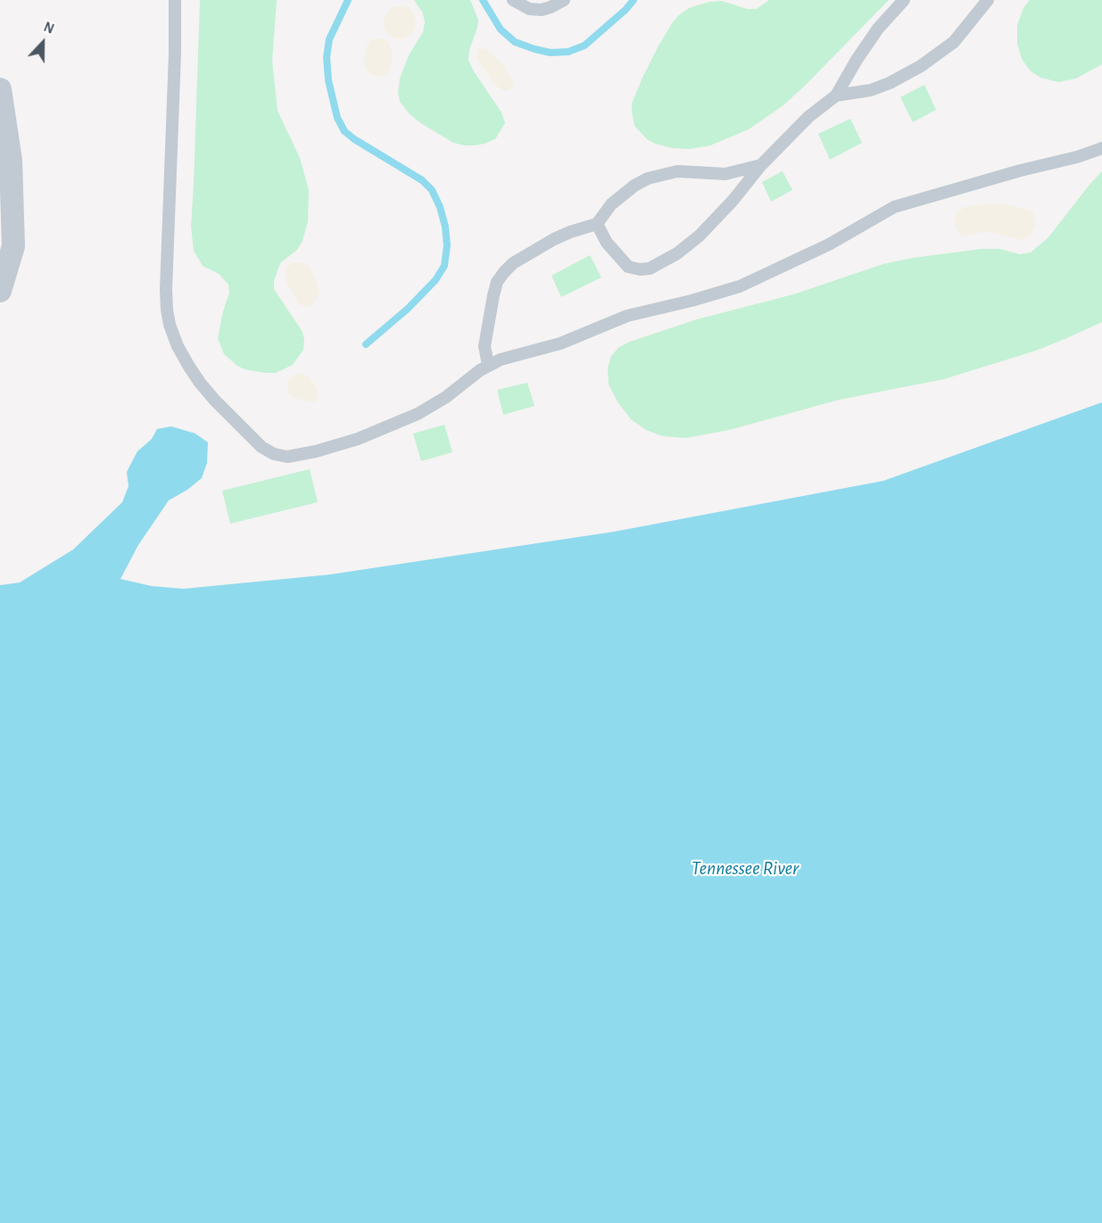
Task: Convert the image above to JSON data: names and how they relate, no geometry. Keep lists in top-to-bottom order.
{
  "water": ["Tennessee River"],
  "north": "top"
}
